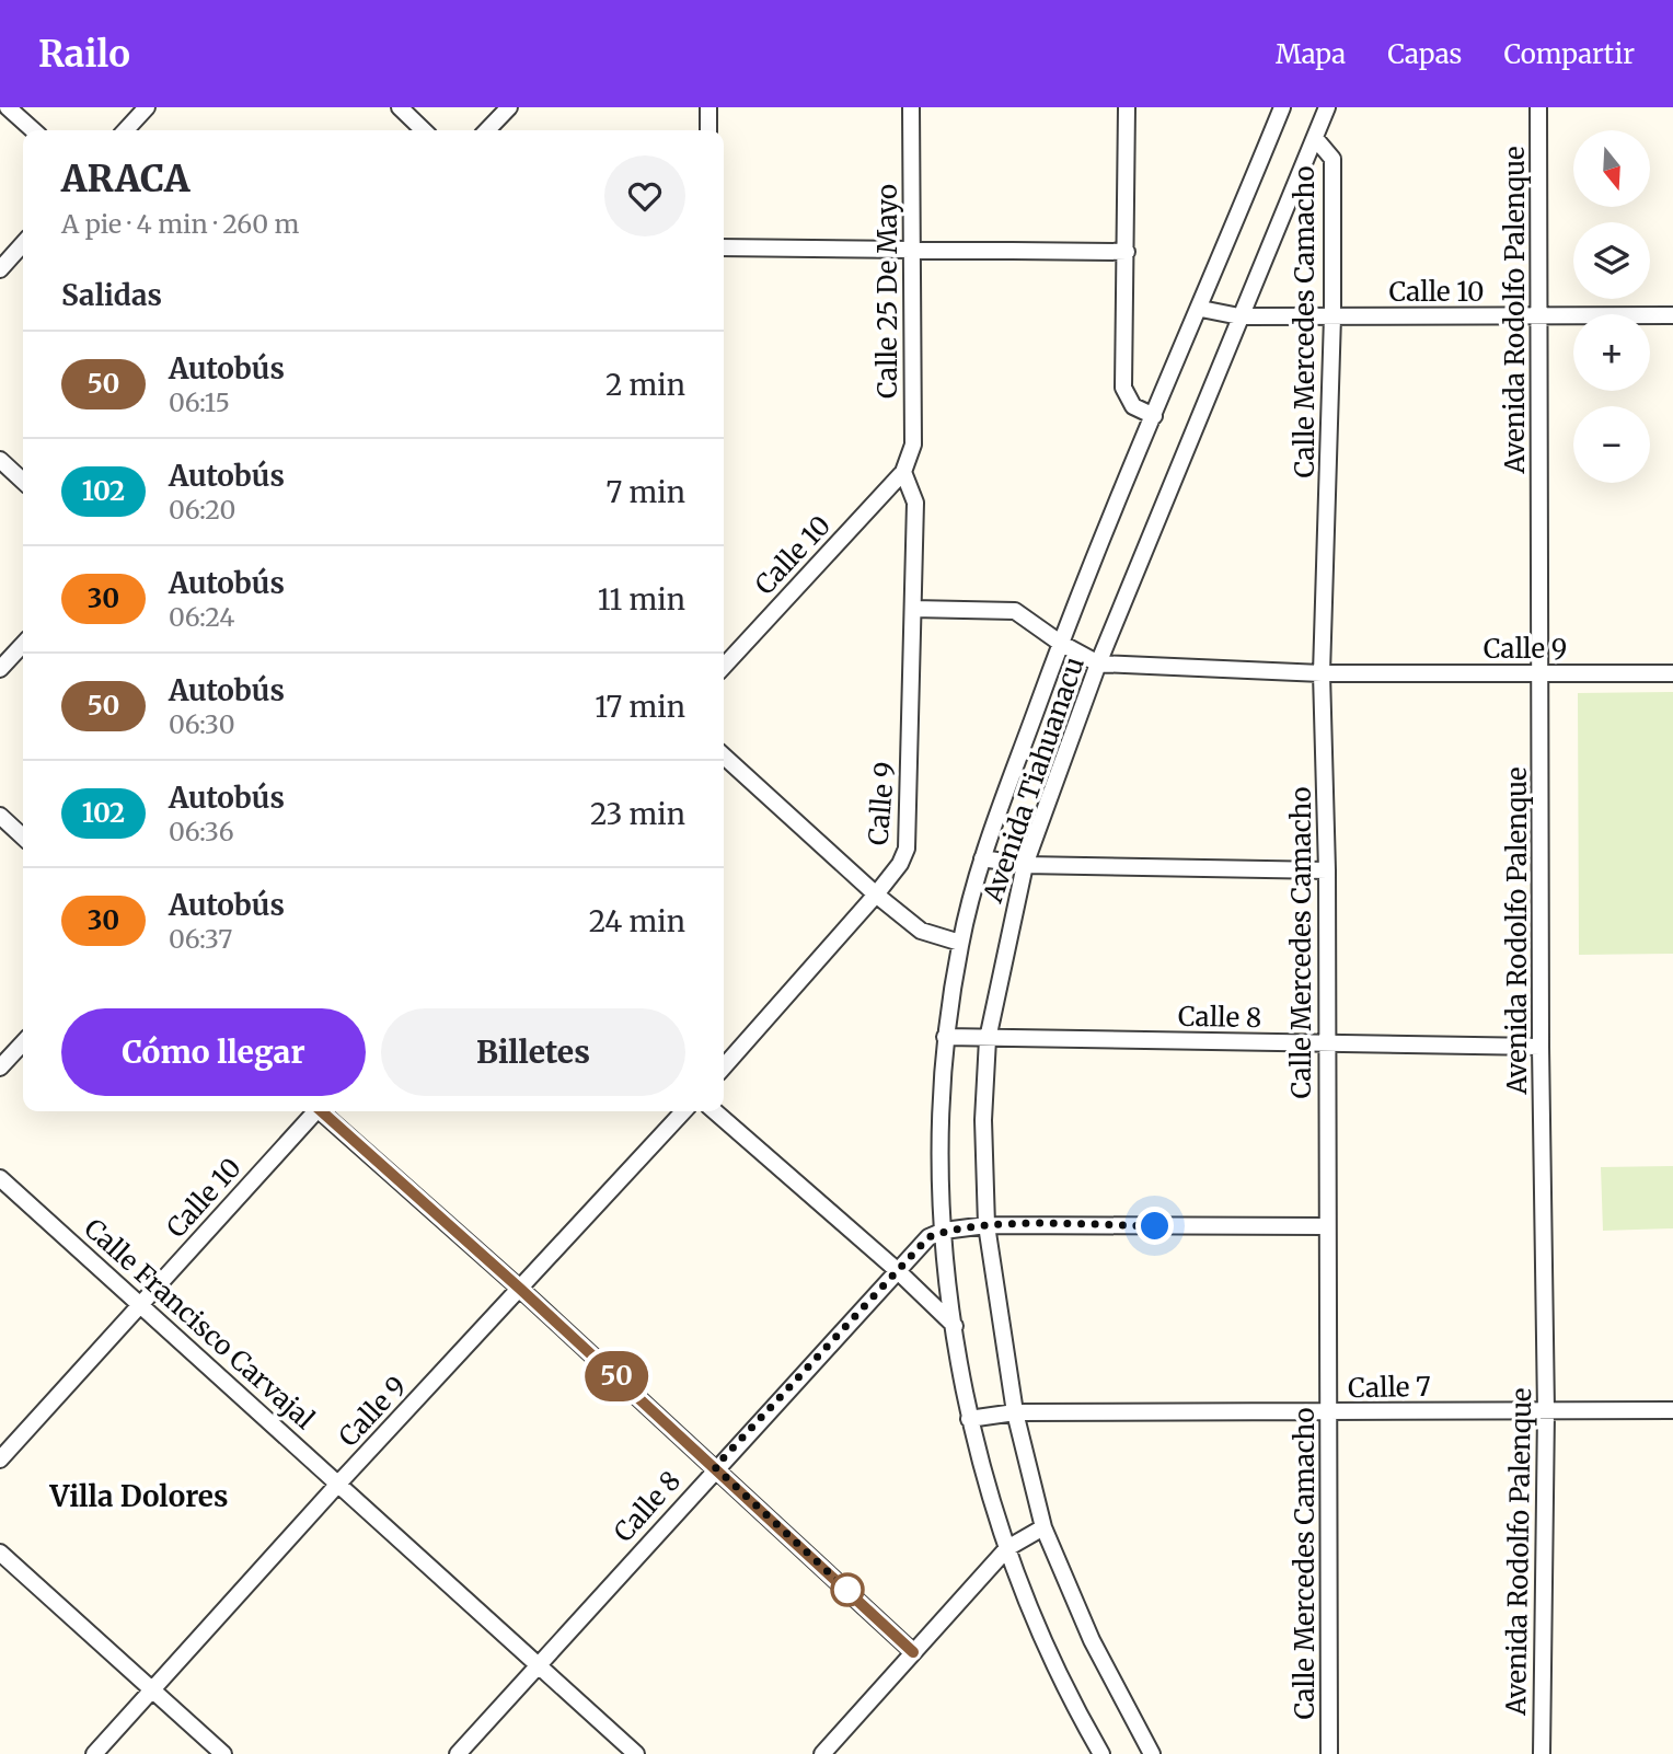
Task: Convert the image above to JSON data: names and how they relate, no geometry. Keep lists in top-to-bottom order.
{
  "streets": {
    "street": [
      "Calle 25 De Mayo",
      "Calle 10",
      "Avenida Rodolfo Palenque",
      "Calle Mercedes Camacho",
      "Calle 9",
      "Avenida Tiahuanacu",
      "Calle 8",
      "Calle Francisco Carvajal",
      "Calle 7"
    ]
  },
  "crossings": [
    ["Calle 25 De Mayo", "Calle 10"],
    ["Calle 25 De Mayo", "Calle 9"],
    ["Calle 10", "Avenida Rodolfo Palenque"],
    ["Calle 10", "Calle Mercedes Camacho"],
    ["Calle 10", "Calle 9"],
    ["Calle 10", "Avenida Tiahuanacu"],
    ["Calle 10", "Calle Francisco Carvajal"],
    ["Avenida Rodolfo Palenque", "Calle 9"],
    ["Avenida Rodolfo Palenque", "Calle 8"],
    ["Avenida Rodolfo Palenque", "Calle 7"],
    ["Calle Mercedes Camacho", "Calle 9"],
    ["Calle Mercedes Camacho", "Avenida Tiahuanacu"],
    ["Calle Mercedes Camacho", "Calle 8"],
    ["Calle Mercedes Camacho", "Calle 7"],
    ["Calle 9", "Avenida Tiahuanacu"],
    ["Calle 9", "Calle Francisco Carvajal"],
    ["Avenida Tiahuanacu", "Calle 8"],
    ["Avenida Tiahuanacu", "Calle 7"],
    ["Calle 8", "Calle Francisco Carvajal"]
  ],
  "districts": ["Villa Dolores"],
  "lines": ["bus line 50"],
  "north": "bottom",
  "page": {
    "header": "Railo",
    "nav": ["Mapa", "Capas", "Compartir"],
    "on_map": "50",
    "map_buttons": ["+", "−"],
    "heading": [
      ["ARACA", "A pie · 4 min · 260 m"],
      "Salidas"
    ],
    "list": [
      {
        "mark": "50",
        "name": "Autobús",
        "note": "06:15",
        "value": "2 min"
      },
      {
        "mark": "102",
        "name": "Autobús",
        "note": "06:20",
        "value": "7 min"
      },
      {
        "mark": "30",
        "name": "Autobús",
        "note": "06:24",
        "value": "11 min"
      },
      {
        "mark": "50",
        "name": "Autobús",
        "note": "06:30",
        "value": "17 min"
      },
      {
        "mark": "102",
        "name": "Autobús",
        "note": "06:36",
        "value": "23 min"
      },
      {
        "mark": "30",
        "name": "Autobús",
        "note": "06:37",
        "value": "24 min"
      }
    ],
    "buttons": ["Cómo llegar", "Billetes"]
  }
}
